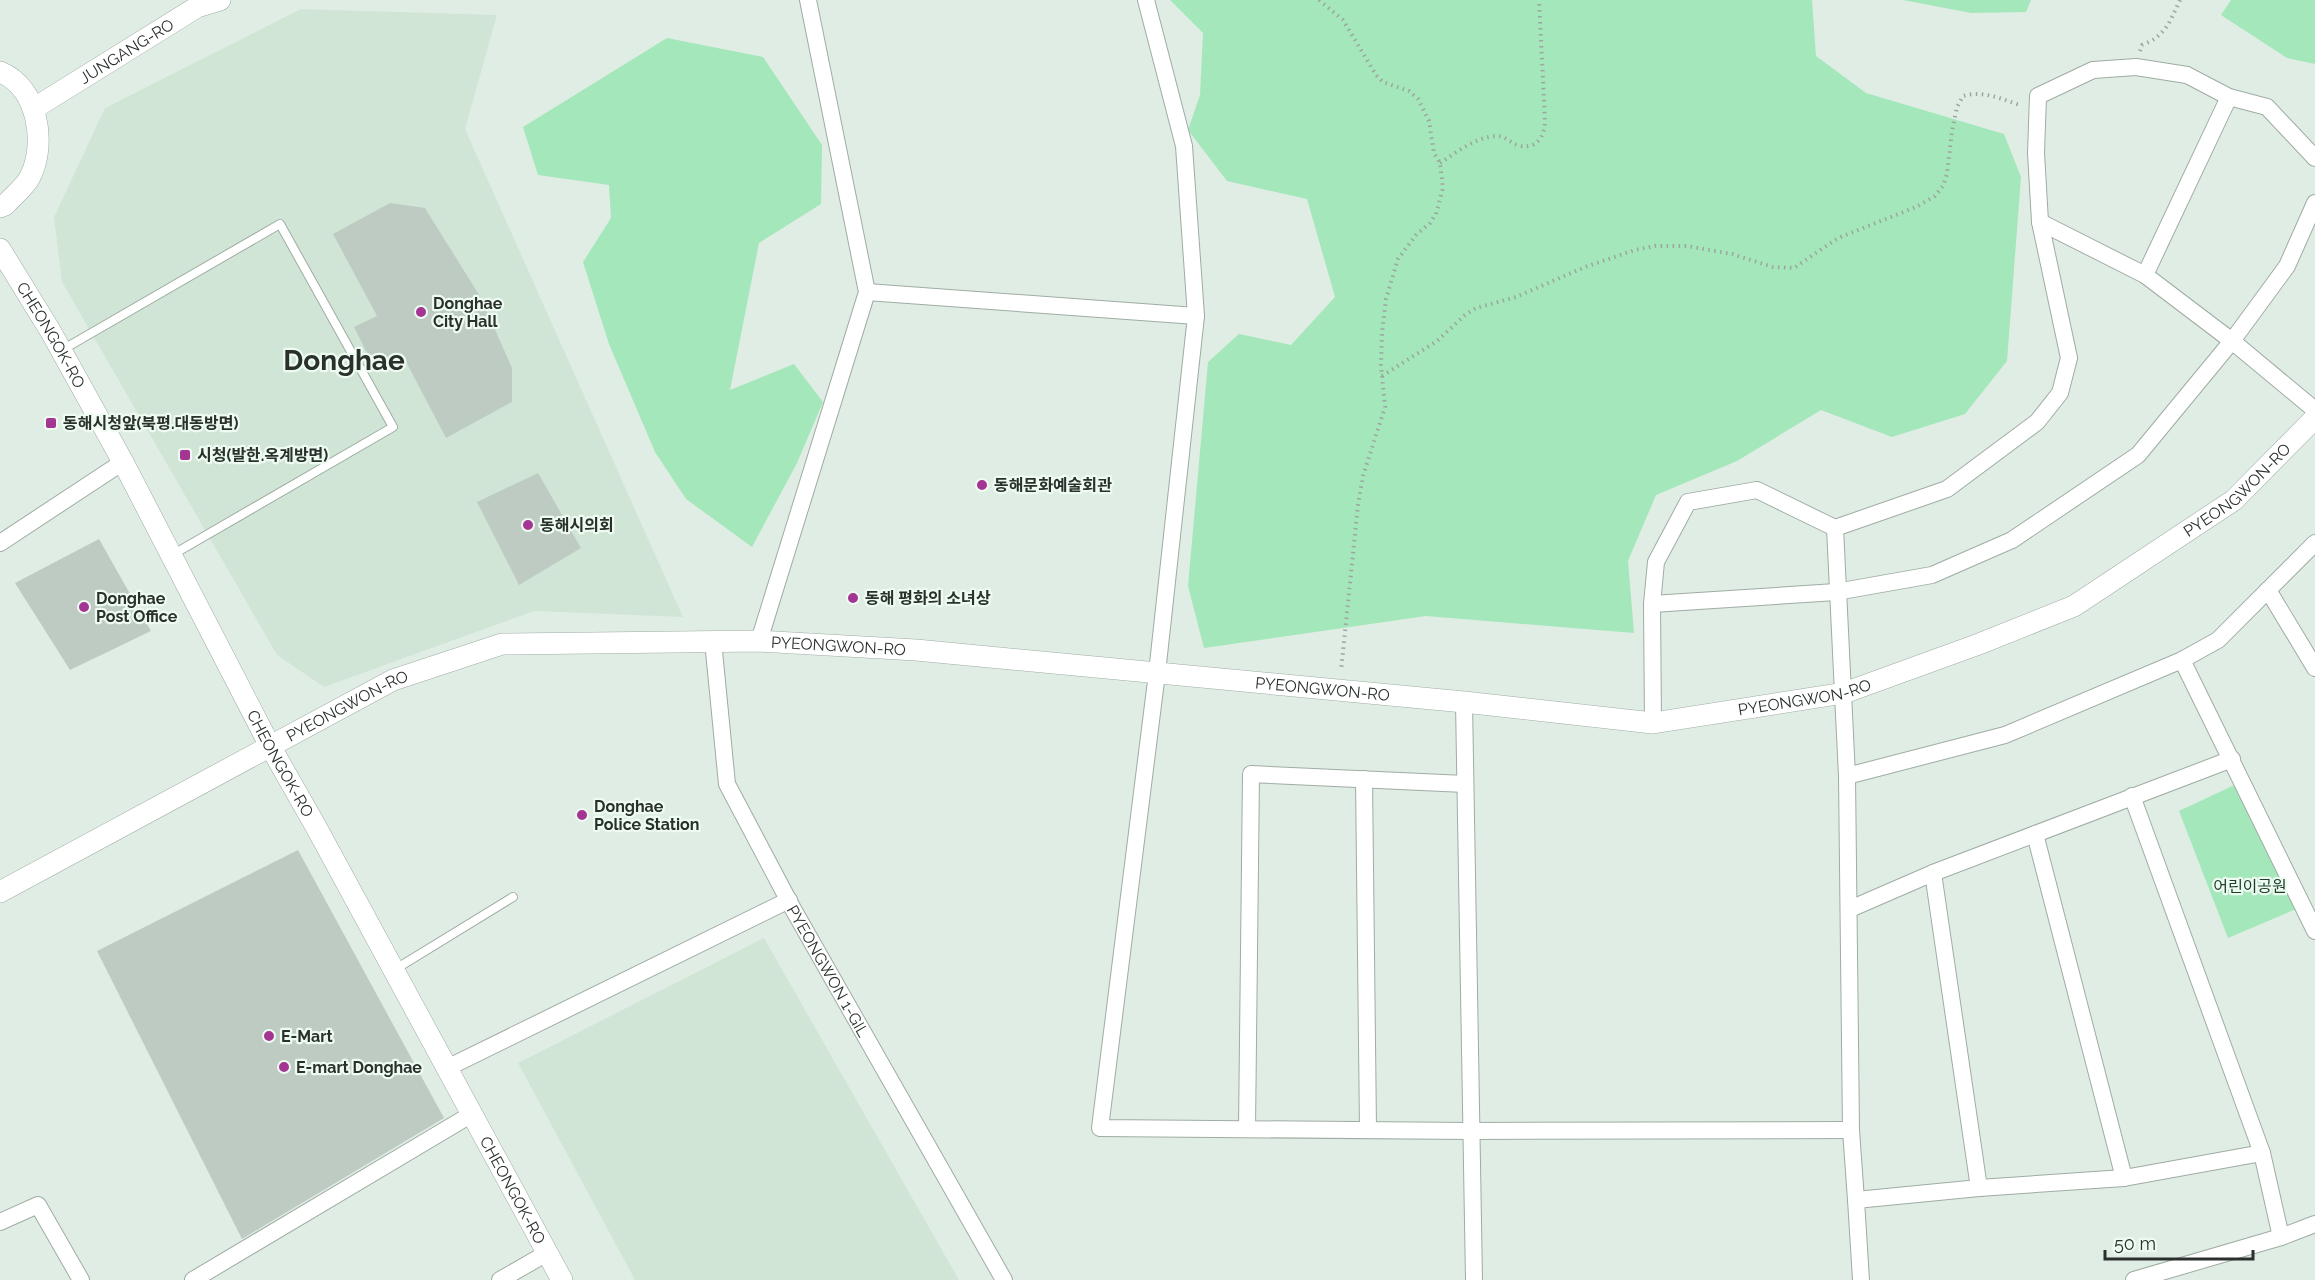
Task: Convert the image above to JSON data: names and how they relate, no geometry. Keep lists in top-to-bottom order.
{
  "streets": {
    "street": [
      "JUNGANG-RO",
      "CHEONGOK-RO",
      "PYEONGWON-RO",
      "PYEONGWON 1-GIL"
    ]
  },
  "crossings": [
    ["CHEONGOK-RO", "PYEONGWON-RO"],
    ["PYEONGWON-RO", "PYEONGWON 1-GIL"]
  ],
  "districts": ["Donghae"],
  "parks": ["어린이공원"],
  "places": {
    "other": [
      "Donghae City Hall",
      "동해문화예술회관",
      "동해시의회",
      "동해 평화의 소녀상",
      "Donghae Post Office",
      "Donghae Police Station",
      "E-Mart",
      "E-mart Donghae"
    ],
    "transit": ["동해시청앞(북평.대동방면)", "시청(발한.옥계방면)"]
  },
  "scale_bar": "50 m"
}
